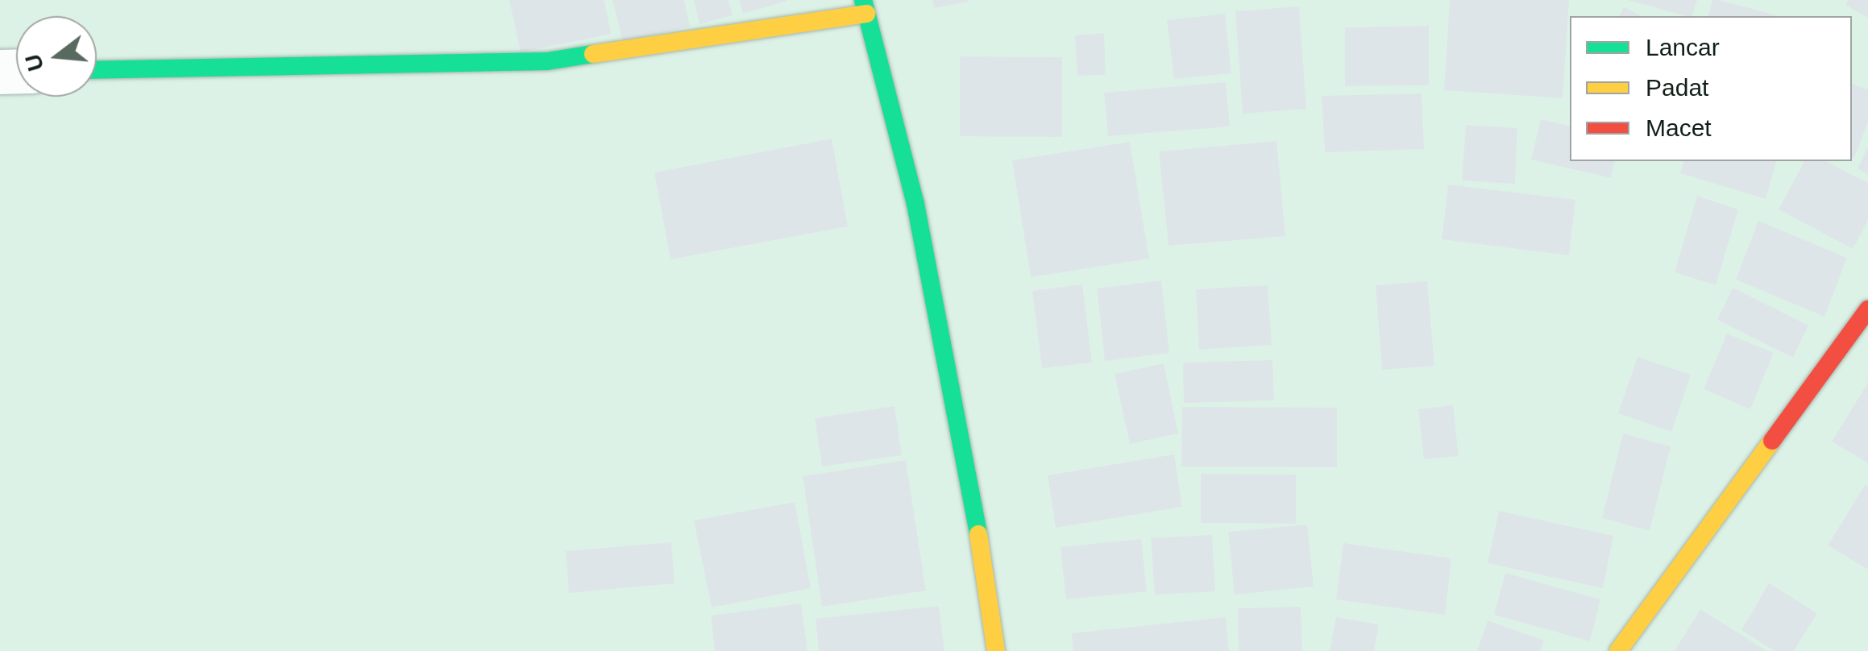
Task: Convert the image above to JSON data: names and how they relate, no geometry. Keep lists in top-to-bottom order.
{
  "legend": ["Lancar", "Padat", "Macet"],
  "north": "left"
}
